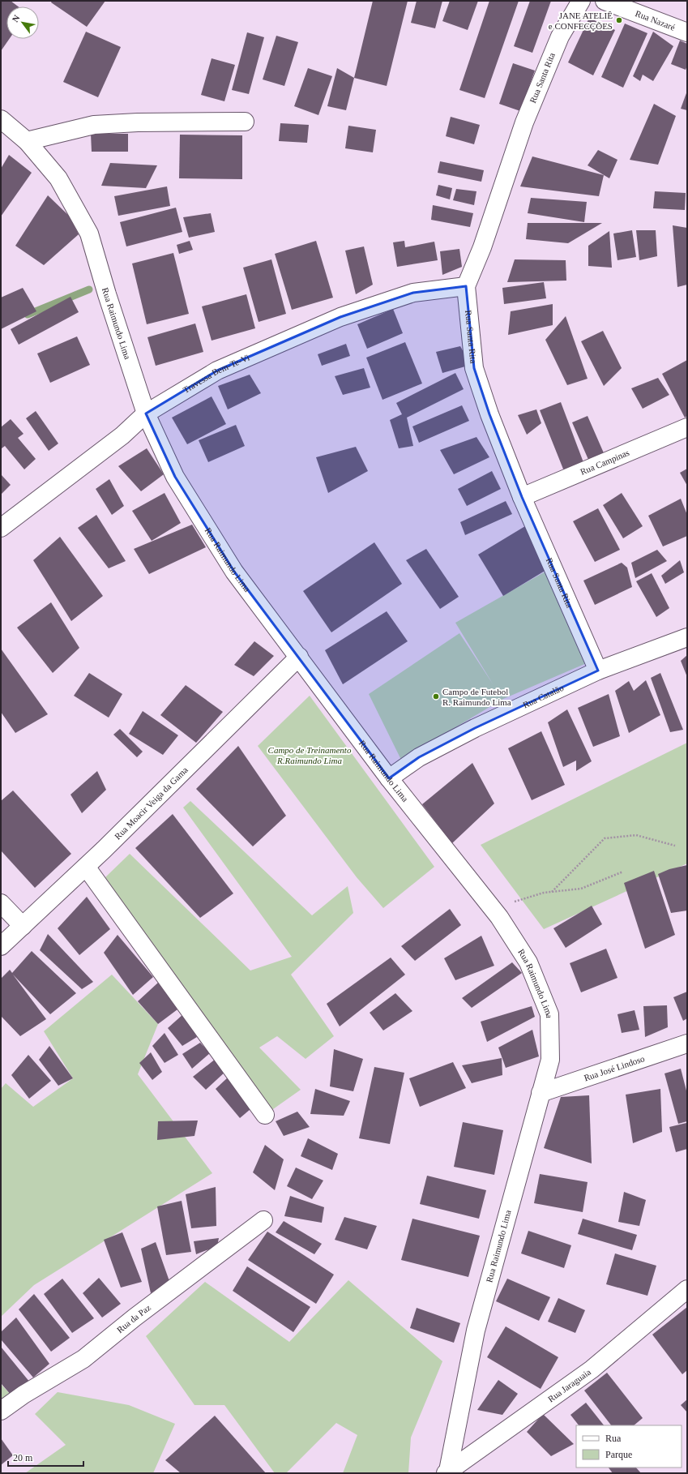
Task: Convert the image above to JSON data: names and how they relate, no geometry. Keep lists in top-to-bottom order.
{
  "streets": {
    "street": [
      "Rua Nazaré",
      "Rua Santa Rita",
      "Rua Raimundo Lima",
      "Travessa Bem-Te-Vi",
      "Rua Campinas",
      "Rua Catalão",
      "Rua Moacir Veiga da Gama",
      "Rua José Lindoso",
      "Rua da Paz",
      "Rua Jaraguaia"
    ]
  },
  "crossings": [
    ["Rua Santa Rita", "Travessa Bem-Te-Vi"],
    ["Rua Santa Rita", "Rua Campinas"],
    ["Rua Santa Rita", "Rua Catalão"],
    ["Rua Raimundo Lima", "Travessa Bem-Te-Vi"],
    ["Rua Raimundo Lima", "Rua Catalão"],
    ["Rua Raimundo Lima", "Rua Moacir Veiga da Gama"],
    ["Rua Raimundo Lima", "Rua José Lindoso"],
    ["Rua Raimundo Lima", "Rua Jaraguaia"]
  ],
  "parks": ["Campo de Treinamento R.Raimundo Lima"],
  "places": ["JANE ATELIÊ e CONFECÇÕES", "Campo de Futebol R. Raimundo Lima"],
  "legend": ["Rua", "Parque"],
  "scale_bar": "20 m",
  "north": "top left"
}
